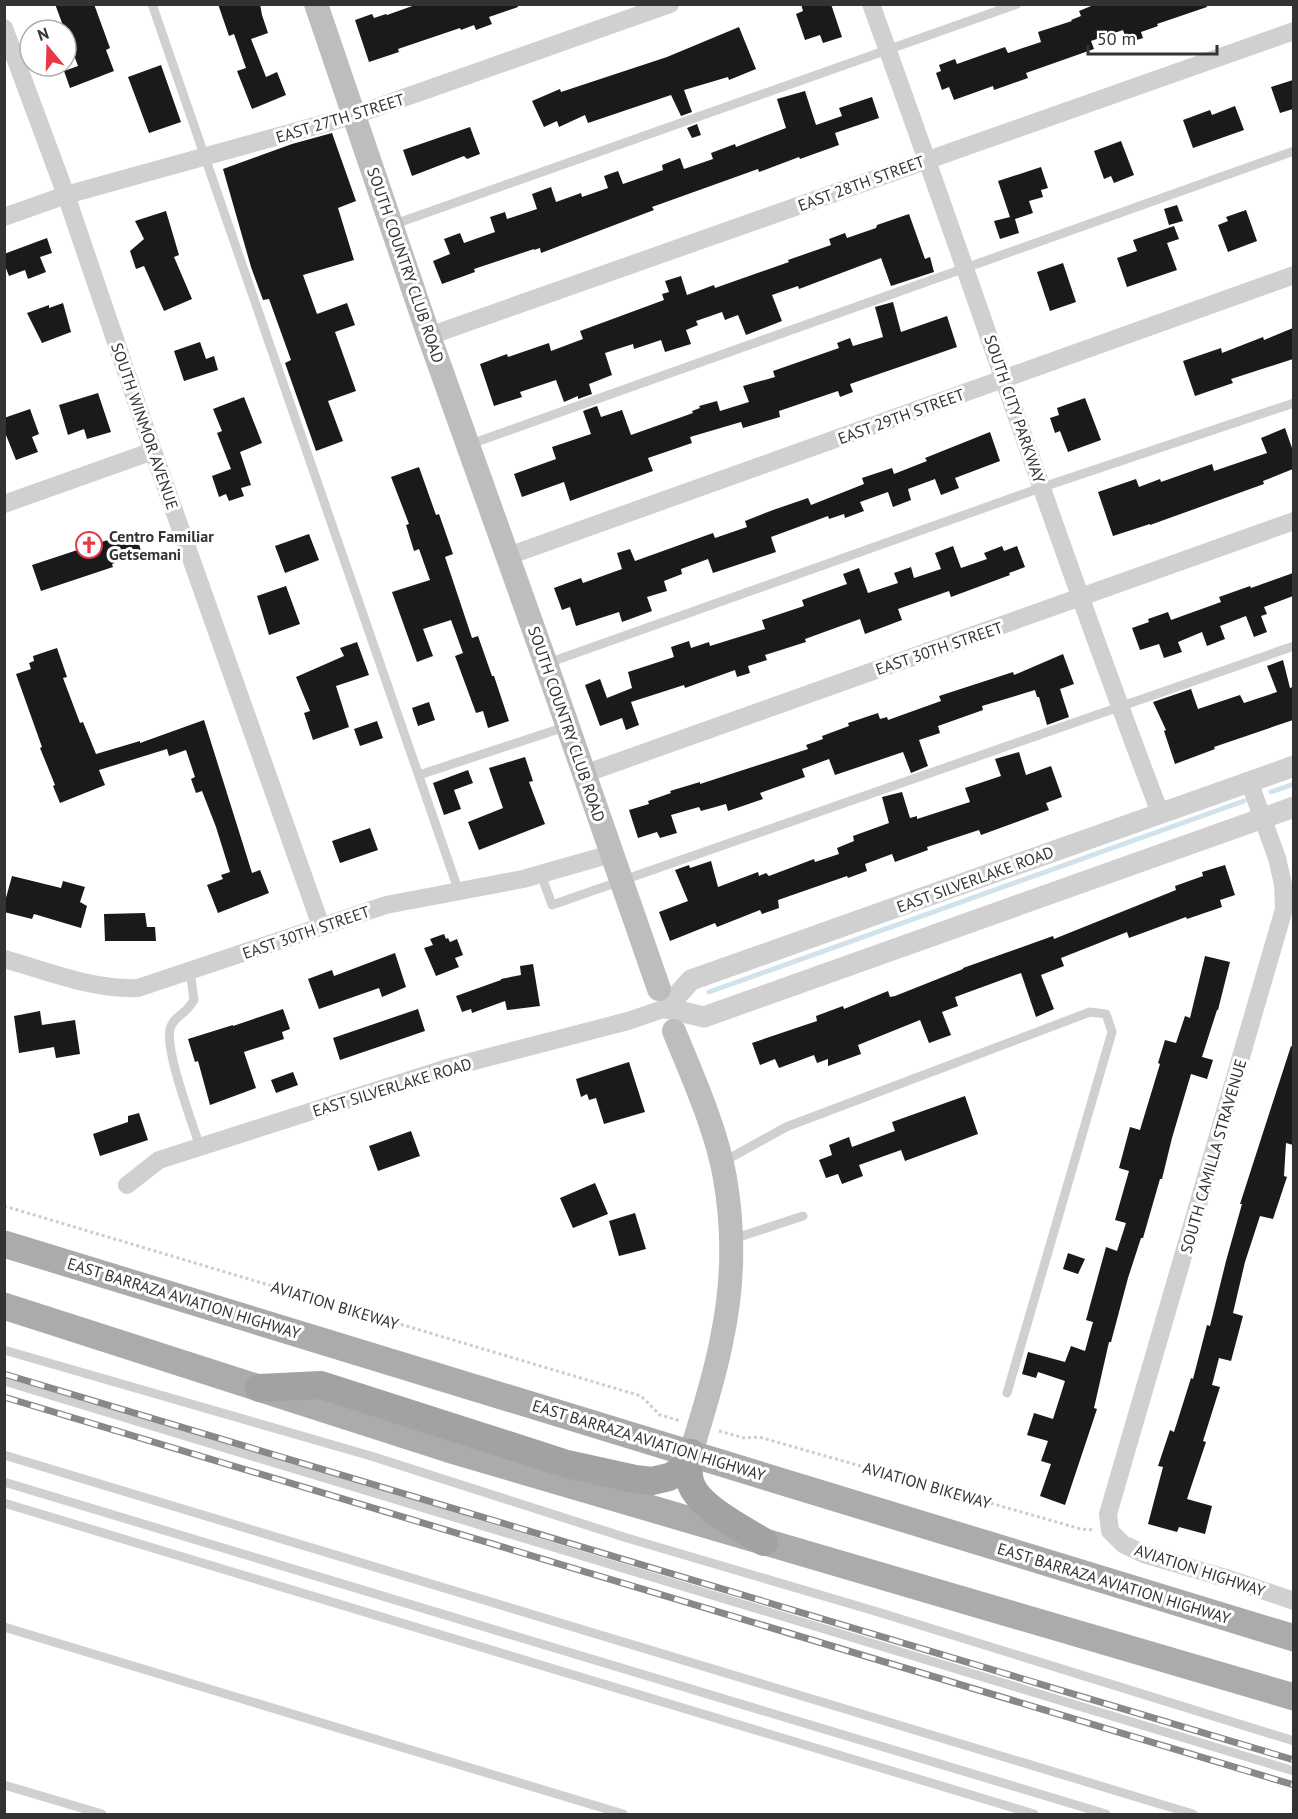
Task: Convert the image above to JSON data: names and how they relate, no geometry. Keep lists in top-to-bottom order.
{
  "streets": {
    "main road": ["SOUTH COUNTRY CLUB ROAD", "EAST BARRAZA AVIATION HIGHWAY"],
    "street": [
      "EAST 27TH STREET",
      "EAST 28TH STREET",
      "SOUTH CITY PARKWAY",
      "EAST 29TH STREET",
      "SOUTH WINMOR AVENUE",
      "EAST 30TH STREET",
      "EAST SILVERLAKE ROAD",
      "SOUTH CAMILLA STRAVENUE",
      "AVIATION HIGHWAY"
    ],
    "path": ["AVIATION BIKEWAY"]
  },
  "crossings": [
    ["EAST 27TH STREET", "SOUTH COUNTRY CLUB ROAD"],
    ["EAST 27TH STREET", "SOUTH WINMOR AVENUE"],
    ["EAST 28TH STREET", "SOUTH COUNTRY CLUB ROAD"],
    ["EAST 28TH STREET", "SOUTH CITY PARKWAY"],
    ["SOUTH COUNTRY CLUB ROAD", "EAST 29TH STREET"],
    ["SOUTH COUNTRY CLUB ROAD", "EAST 30TH STREET"],
    ["SOUTH COUNTRY CLUB ROAD", "EAST SILVERLAKE ROAD"],
    ["SOUTH COUNTRY CLUB ROAD", "EAST BARRAZA AVIATION HIGHWAY"],
    ["SOUTH CITY PARKWAY", "EAST 29TH STREET"],
    ["SOUTH CITY PARKWAY", "EAST 30TH STREET"],
    ["SOUTH CITY PARKWAY", "EAST SILVERLAKE ROAD"],
    ["SOUTH WINMOR AVENUE", "EAST 30TH STREET"],
    ["EAST SILVERLAKE ROAD", "SOUTH CAMILLA STRAVENUE"],
    ["SOUTH CAMILLA STRAVENUE", "AVIATION BIKEWAY"],
    ["SOUTH CAMILLA STRAVENUE", "AVIATION HIGHWAY"],
    ["AVIATION BIKEWAY", "AVIATION HIGHWAY"]
  ],
  "places": {
    "church": ["Centro Familiar Getsemani"]
  },
  "scale_bar": "50 m",
  "north": "top"
}
